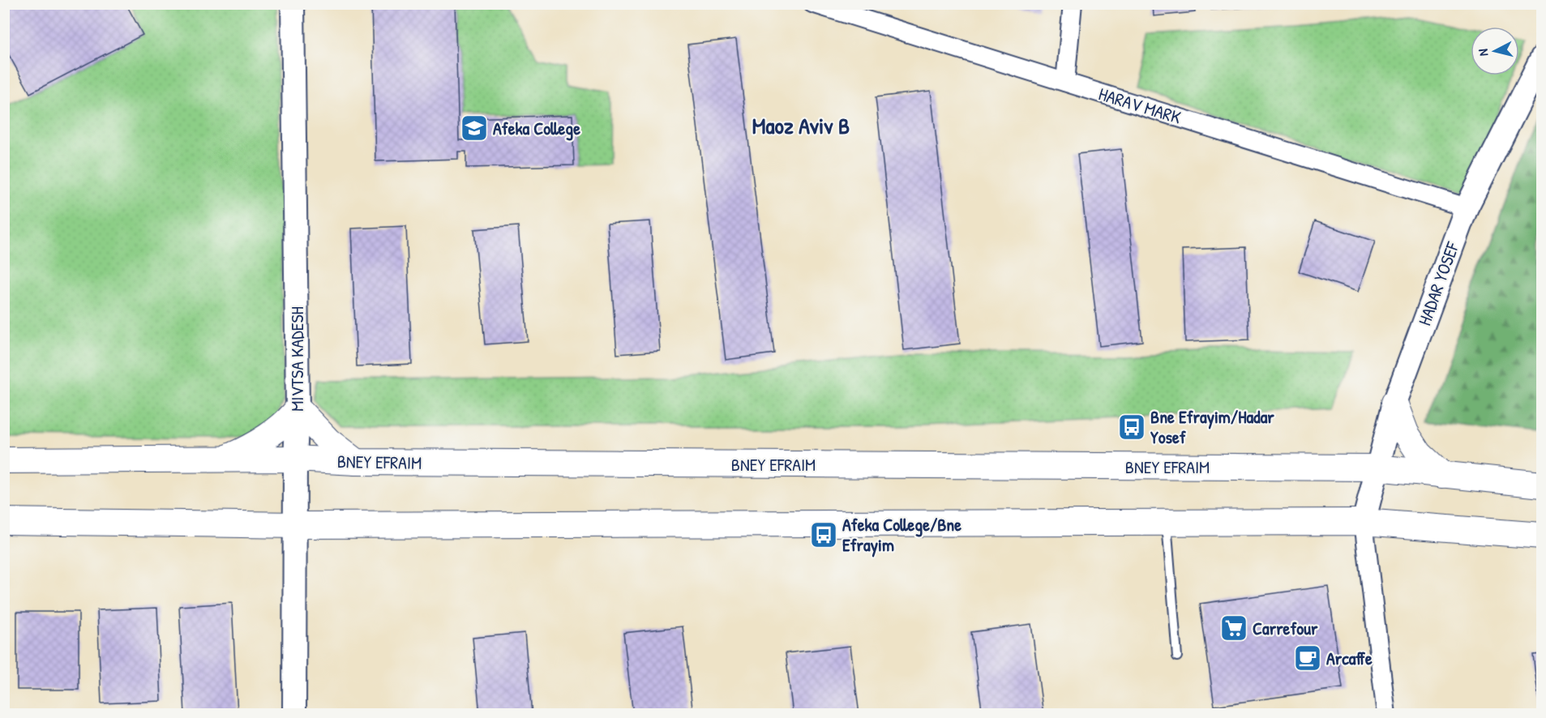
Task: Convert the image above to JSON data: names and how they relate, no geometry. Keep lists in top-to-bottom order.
{
  "streets": {
    "main road": ["BNEY EFRAIM"],
    "street": ["HARAV MARK", "HADAR YOSEF", "MIVTSA KADESH"]
  },
  "crossings": [
    ["HARAV MARK", "HADAR YOSEF"],
    ["HADAR YOSEF", "BNEY EFRAIM"],
    ["MIVTSA KADESH", "BNEY EFRAIM"]
  ],
  "districts": ["Maoz Aviv B"],
  "places": {
    "school or university": ["Afeka College"],
    "bus stop": ["Bne Efrayim/Hadar Yosef", "Afeka College/Bne Efrayim"],
    "supermarket": ["Carrefour"],
    "cafe": ["Arcaffe"]
  },
  "north": "left"
}
